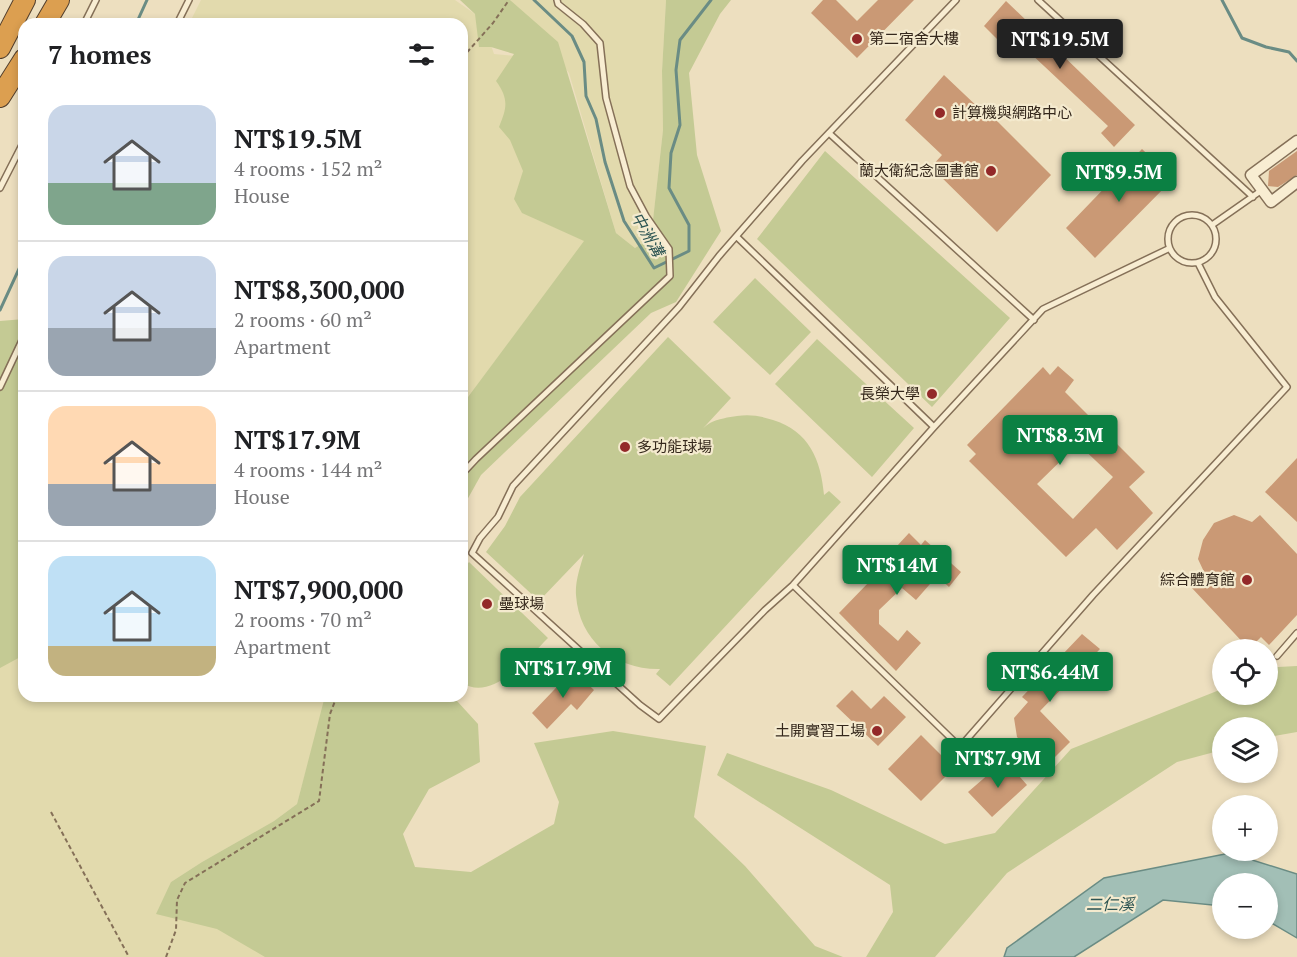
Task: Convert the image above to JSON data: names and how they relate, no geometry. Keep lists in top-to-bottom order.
{
  "water": ["中洲溝", "二仁溪"],
  "places": [
    "第二宿舍大樓",
    "計算機與網路中心",
    "蘭大衛紀念圖書館",
    "長榮大學",
    "多功能球場",
    "綜合體育館",
    "壘球場",
    "土開實習工場"
  ],
  "page": {
    "heading": "7 homes",
    "price": [
      "NT$19.5M",
      "NT$9.5M",
      "NT$8.3M",
      "NT$14M",
      "NT$17.9M",
      "NT$6.44M",
      "NT$7.9M"
    ],
    "list": [
      {
        "name": "NT$19.5M",
        "note": "4 rooms · 152 m² · House"
      },
      {
        "name": "NT$8,300,000",
        "note": "2 rooms · 60 m² · Apartment"
      },
      {
        "name": "NT$17.9M",
        "note": "4 rooms · 144 m² · House"
      },
      {
        "name": "NT$7,900,000",
        "note": "2 rooms · 70 m² · Apartment"
      }
    ],
    "map_buttons": ["+", "−"]
  }
}
